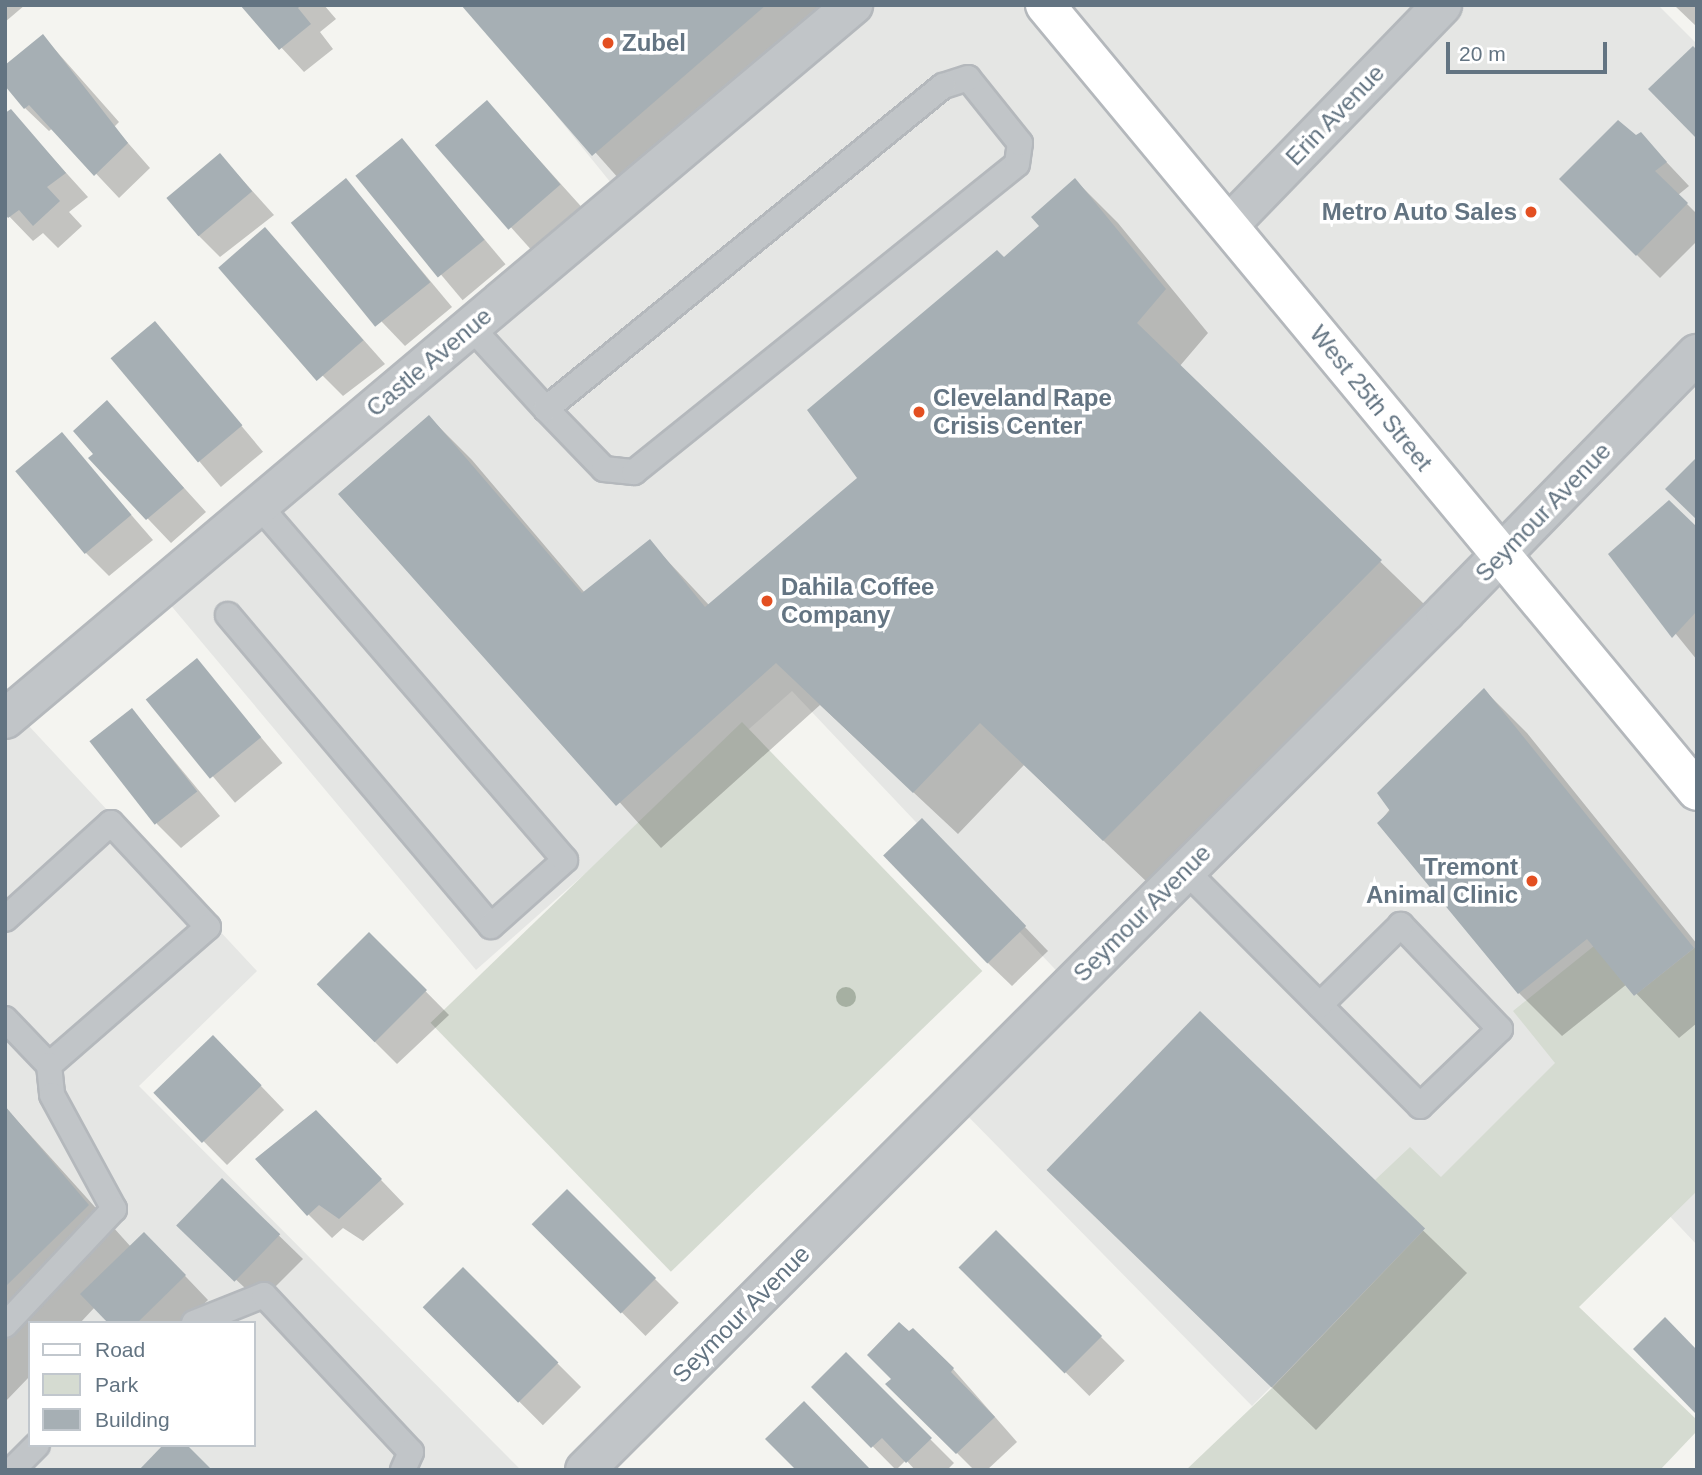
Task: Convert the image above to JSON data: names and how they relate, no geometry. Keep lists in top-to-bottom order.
{
  "streets": {
    "main road": ["West 25th Street"],
    "street": ["Erin Avenue", "Castle Avenue", "Seymour Avenue"]
  },
  "crossings": [
    ["Erin Avenue", "West 25th Street"],
    ["West 25th Street", "Seymour Avenue"]
  ],
  "places": [
    "Zubel",
    "Metro Auto Sales",
    "Cleveland Rape Crisis Center",
    "Dahila Coffee Company",
    "Tremont Animal Clinic"
  ],
  "legend": ["Road", "Park", "Building"],
  "scale_bar": "20 m"
}
